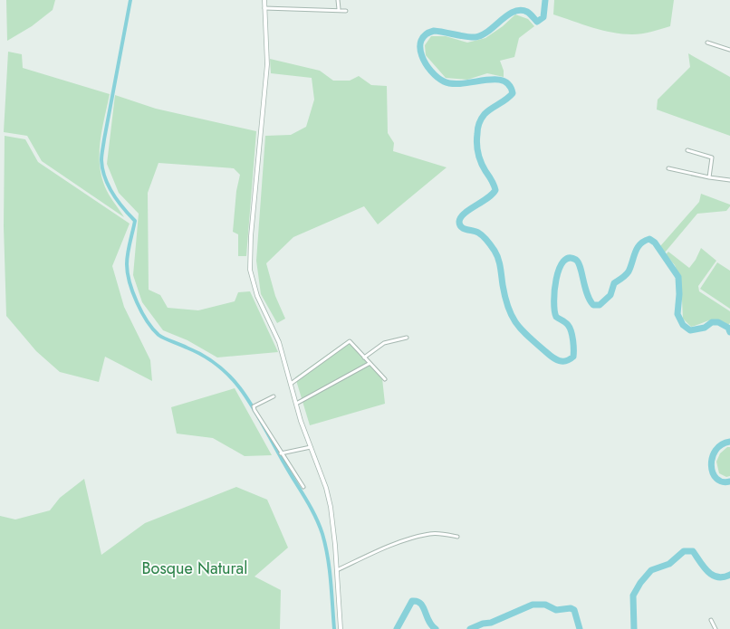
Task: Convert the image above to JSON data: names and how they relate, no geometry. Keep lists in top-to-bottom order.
{
  "parks": ["Bosque Natural"]
}
